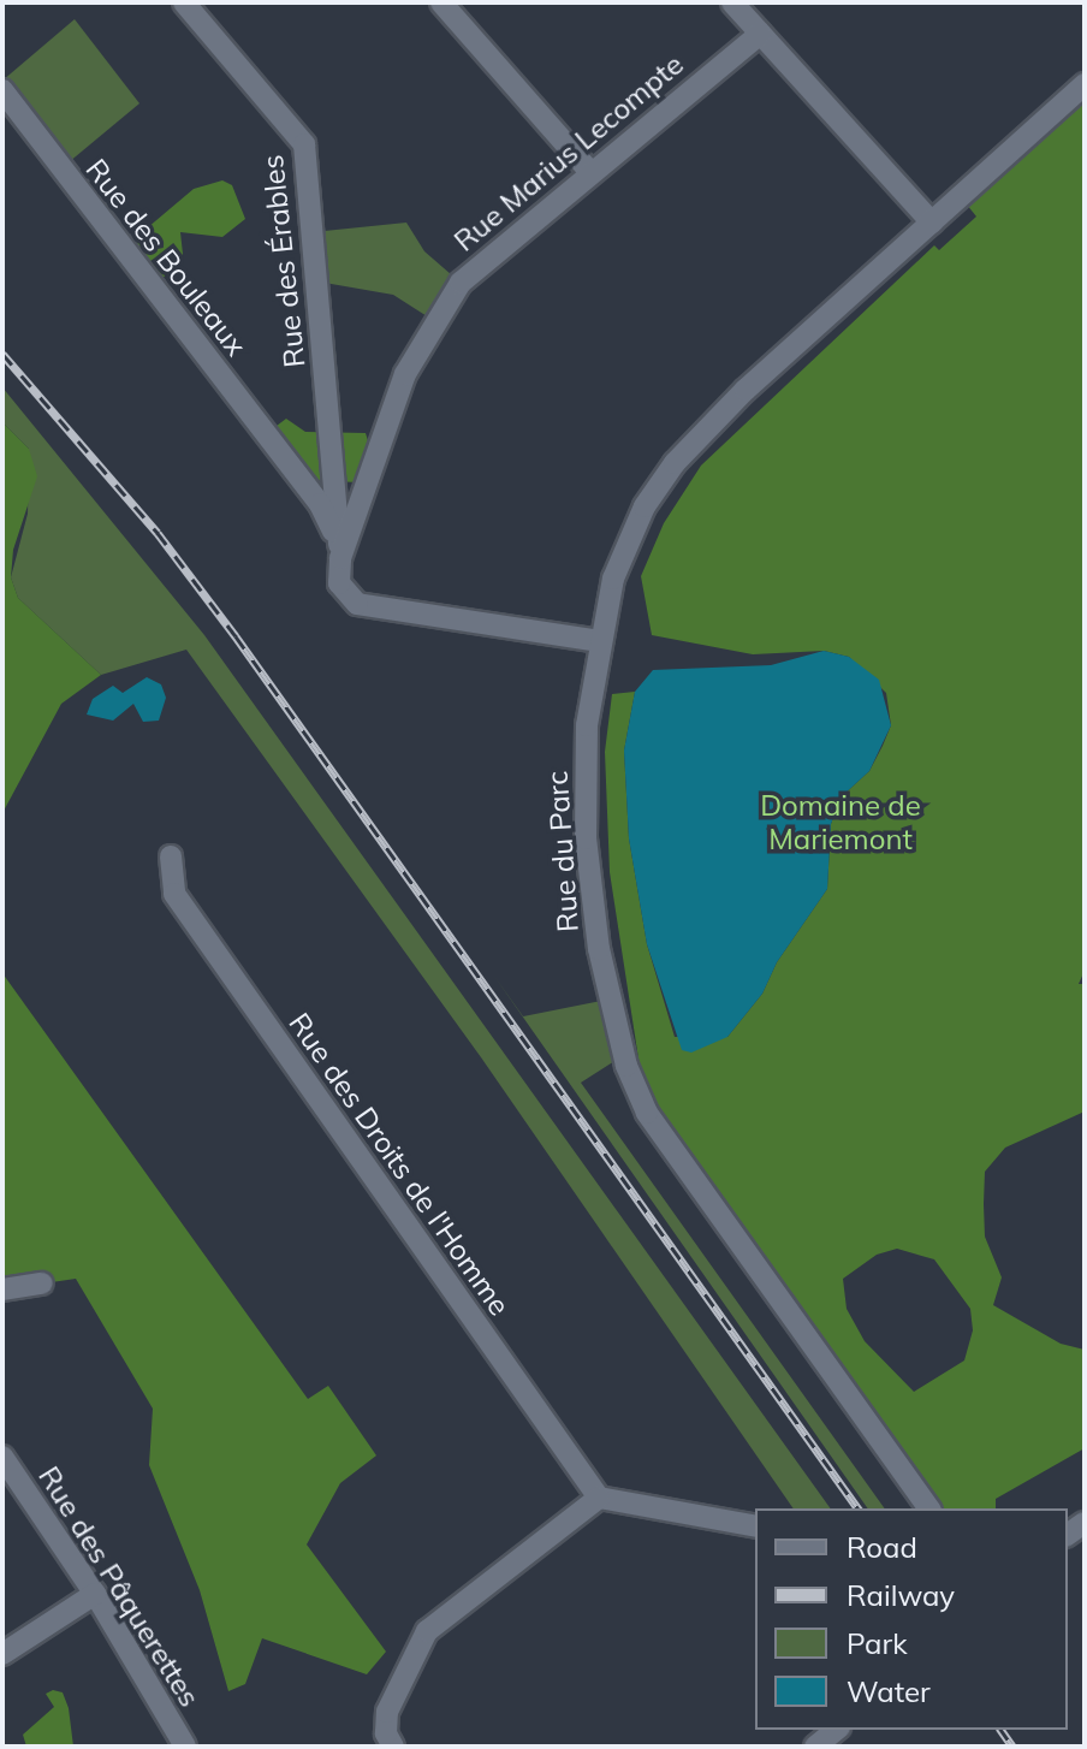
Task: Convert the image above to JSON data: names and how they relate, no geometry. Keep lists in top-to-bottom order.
{
  "streets": {
    "street": [
      "Rue Marius Lecompte",
      "Rue des Bouleaux",
      "Rue des Érables",
      "Rue du Parc",
      "Rue des Droits de l'Homme",
      "Rue des Pâquerettes"
    ]
  },
  "crossings": [
    ["Rue Marius Lecompte", "Rue des Bouleaux"],
    ["Rue Marius Lecompte", "Rue des Érables"],
    ["Rue des Bouleaux", "Rue des Érables"],
    ["Rue des Bouleaux", "Rue du Parc"]
  ],
  "parks": ["Domaine de Mariemont"],
  "legend": [
    "Road",
    "Railway",
    "Park",
    "Water"
  ]
}
